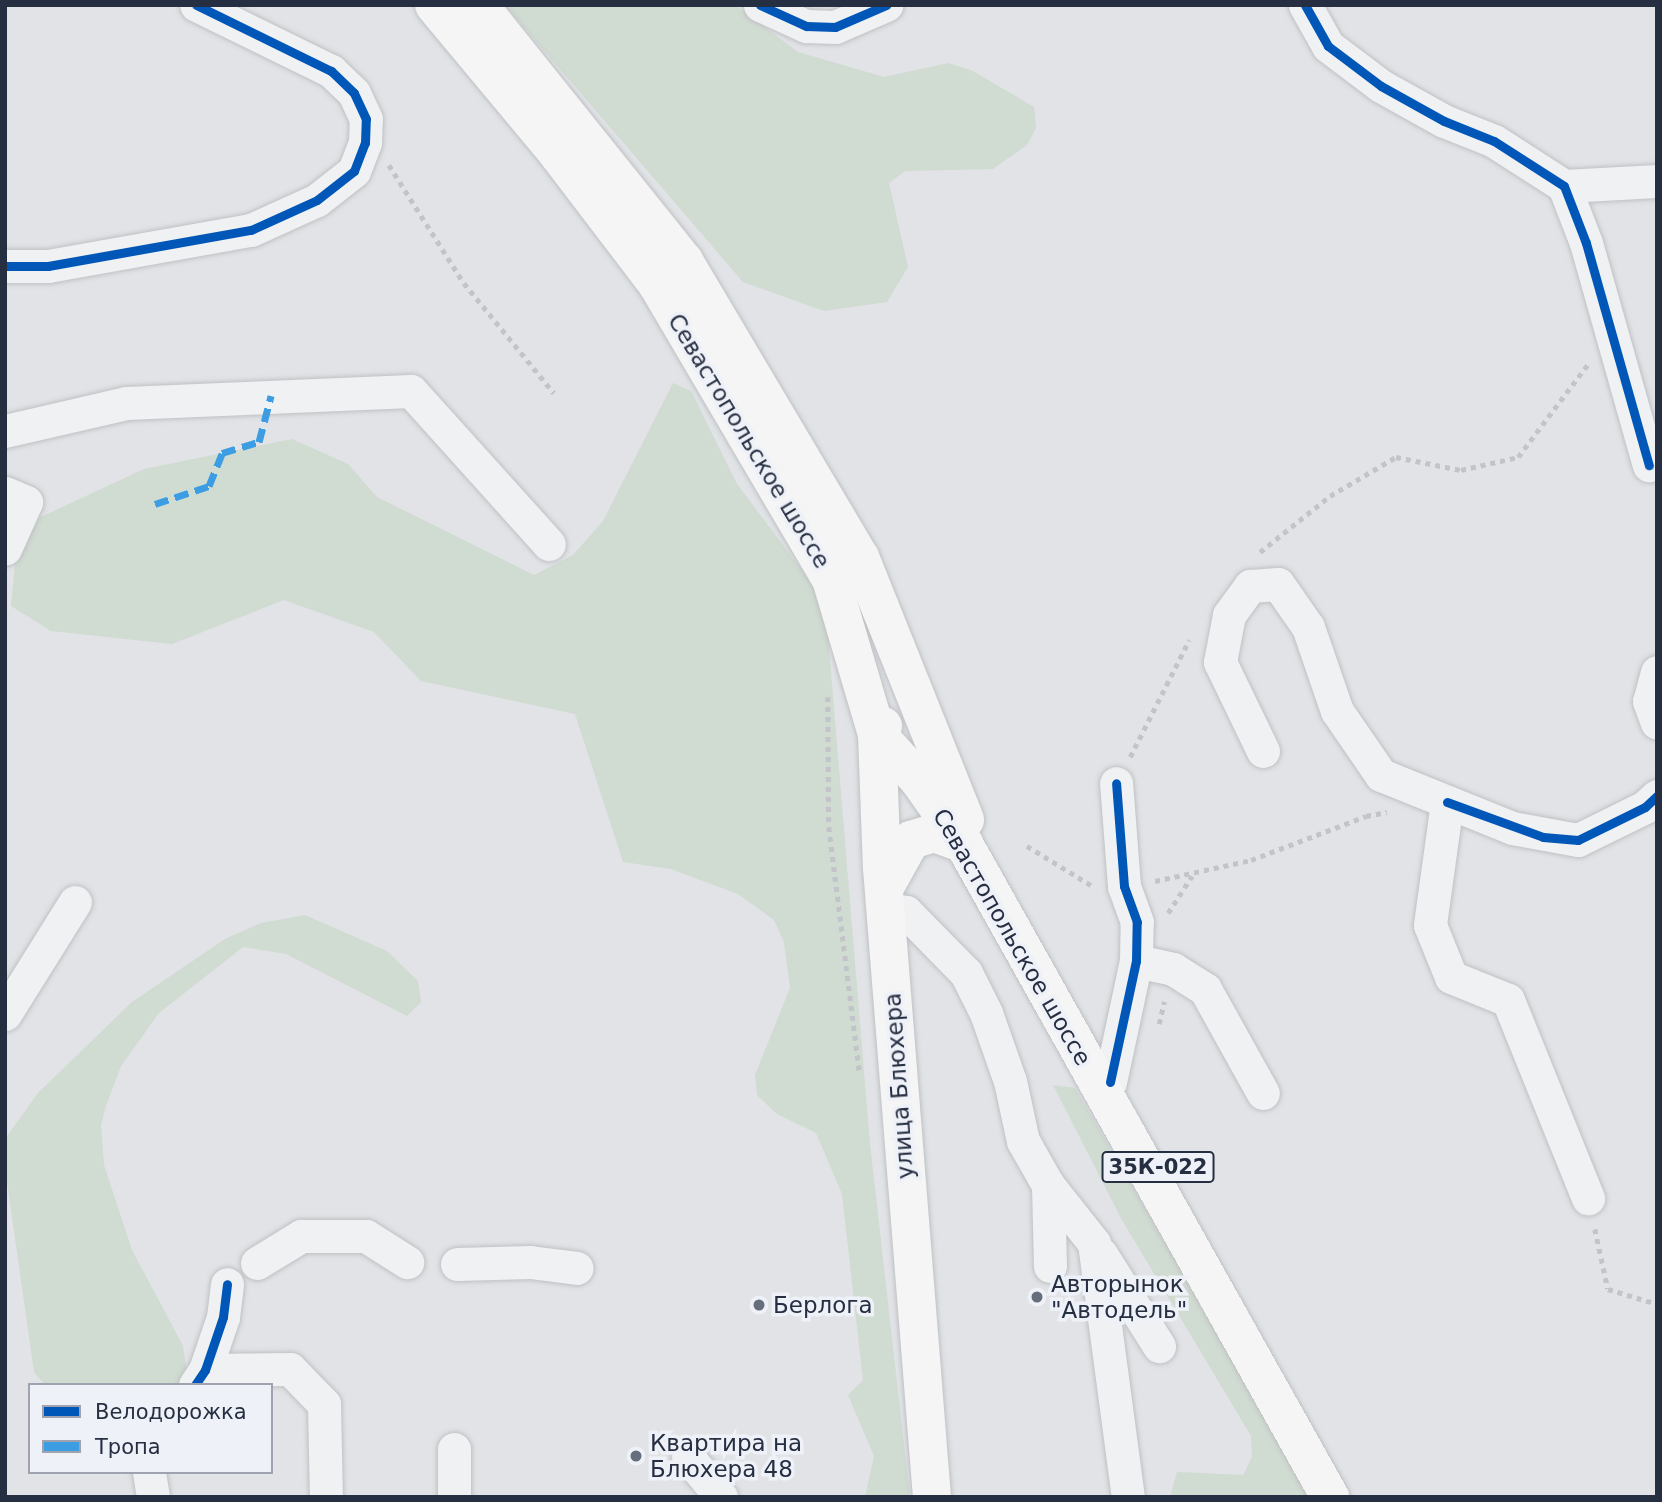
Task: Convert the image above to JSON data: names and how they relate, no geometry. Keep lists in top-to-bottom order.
{
  "streets": {
    "main road": ["Севастопольское шоссе", "улица Блюхера", "35К-022"]
  },
  "crossings": [
    ["Севастопольское шоссе", "улица Блюхера"]
  ],
  "places": ["Авторынок \"Автодель\"", "Берлога", "Квартира на Блюхера 48"],
  "legend": ["Велодорожка", "Тропа"]
}
